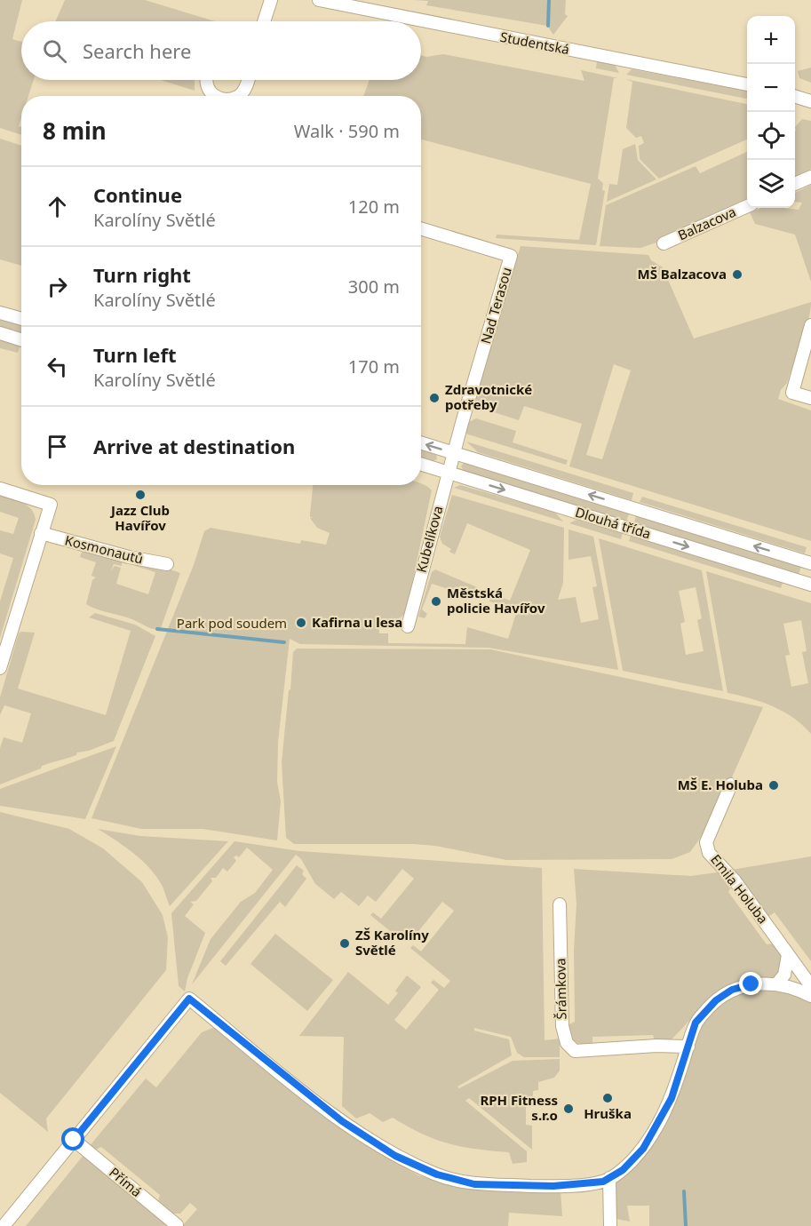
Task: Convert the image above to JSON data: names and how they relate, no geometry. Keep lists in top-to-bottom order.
{
  "streets": {
    "street": [
      "Studentská",
      "Balzacova",
      "Nad Terasou",
      "Dlouhá třída",
      "Kubelíkova",
      "Kosmonautů",
      "Emila Holuba",
      "Šrámkova",
      "Přímá"
    ]
  },
  "crossings": [
    ["Nad Terasou", "Dlouhá třída"],
    ["Nad Terasou", "Kubelíkova"],
    ["Dlouhá třída", "Kubelíkova"]
  ],
  "parks": ["Park pod soudem"],
  "places": [
    "MŠ Balzacova",
    "Zdravotnické potřeby",
    "Jazz Club Havířov",
    "Městská policie Havířov",
    "Kafirna u lesa",
    "MŠ E. Holuba",
    "ZŠ Karolíny Světlé",
    "Hruška",
    "RPH Fitness s.r.o"
  ],
  "page": {
    "map_buttons": ["+", "−"],
    "search": "Search here",
    "heading": ["8 min", "Walk · 590 m"],
    "list": [
      ["Continue", "Karolíny Světlé", "120 m"],
      ["Turn right", "Karolíny Světlé", "300 m"],
      ["Turn left", "Karolíny Světlé", "170 m"],
      "Arrive at destination"
    ]
  }
}
